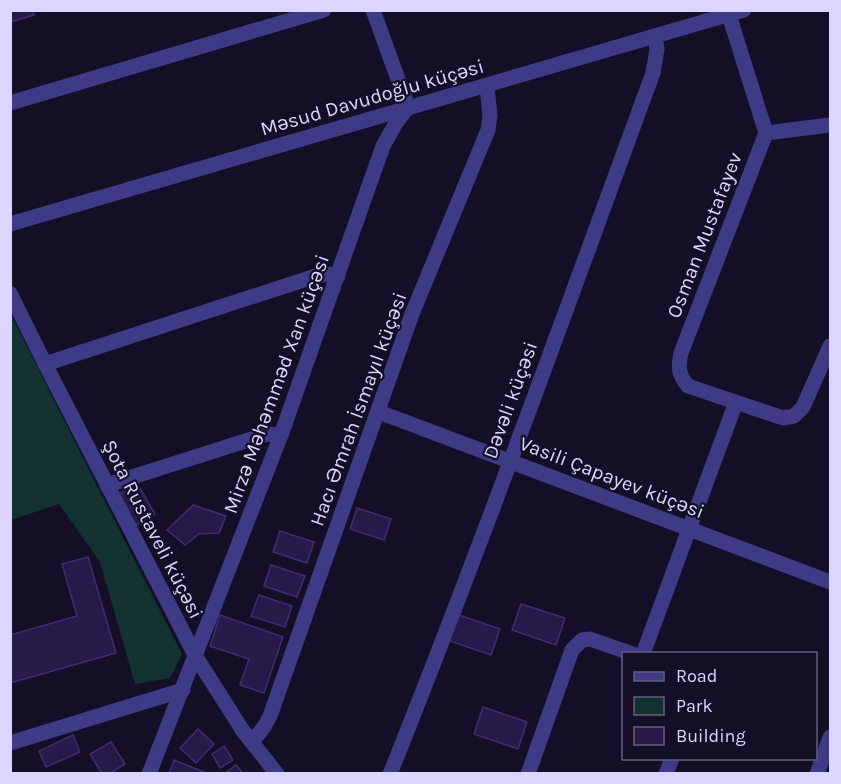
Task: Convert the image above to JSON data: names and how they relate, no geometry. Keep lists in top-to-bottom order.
{
  "streets": {
    "street": [
      "Məsud Davudoğlu küçəsi",
      "Osman Mustafayev",
      "Mirzə Məhəmməd Xan küçəsi",
      "Dəvəli küçəsi",
      "Hacı Əmrah İsmayıl küçəsi",
      "Vasili Çapayev küçəsi",
      "Şota Rustaveli küçəsi"
    ]
  },
  "crossings": [
    ["Məsud Davudoğlu küçəsi", "Mirzə Məhəmməd Xan küçəsi"],
    ["Məsud Davudoğlu küçəsi", "Dəvəli küçəsi"],
    ["Məsud Davudoğlu küçəsi", "Hacı Əmrah İsmayıl küçəsi"],
    ["Mirzə Məhəmməd Xan küçəsi", "Şota Rustaveli küçəsi"],
    ["Dəvəli küçəsi", "Vasili Çapayev küçəsi"],
    ["Hacı Əmrah İsmayıl küçəsi", "Vasili Çapayev küçəsi"],
    ["Hacı Əmrah İsmayıl küçəsi", "Şota Rustaveli küçəsi"]
  ],
  "legend": ["Road", "Park", "Building"]
}
